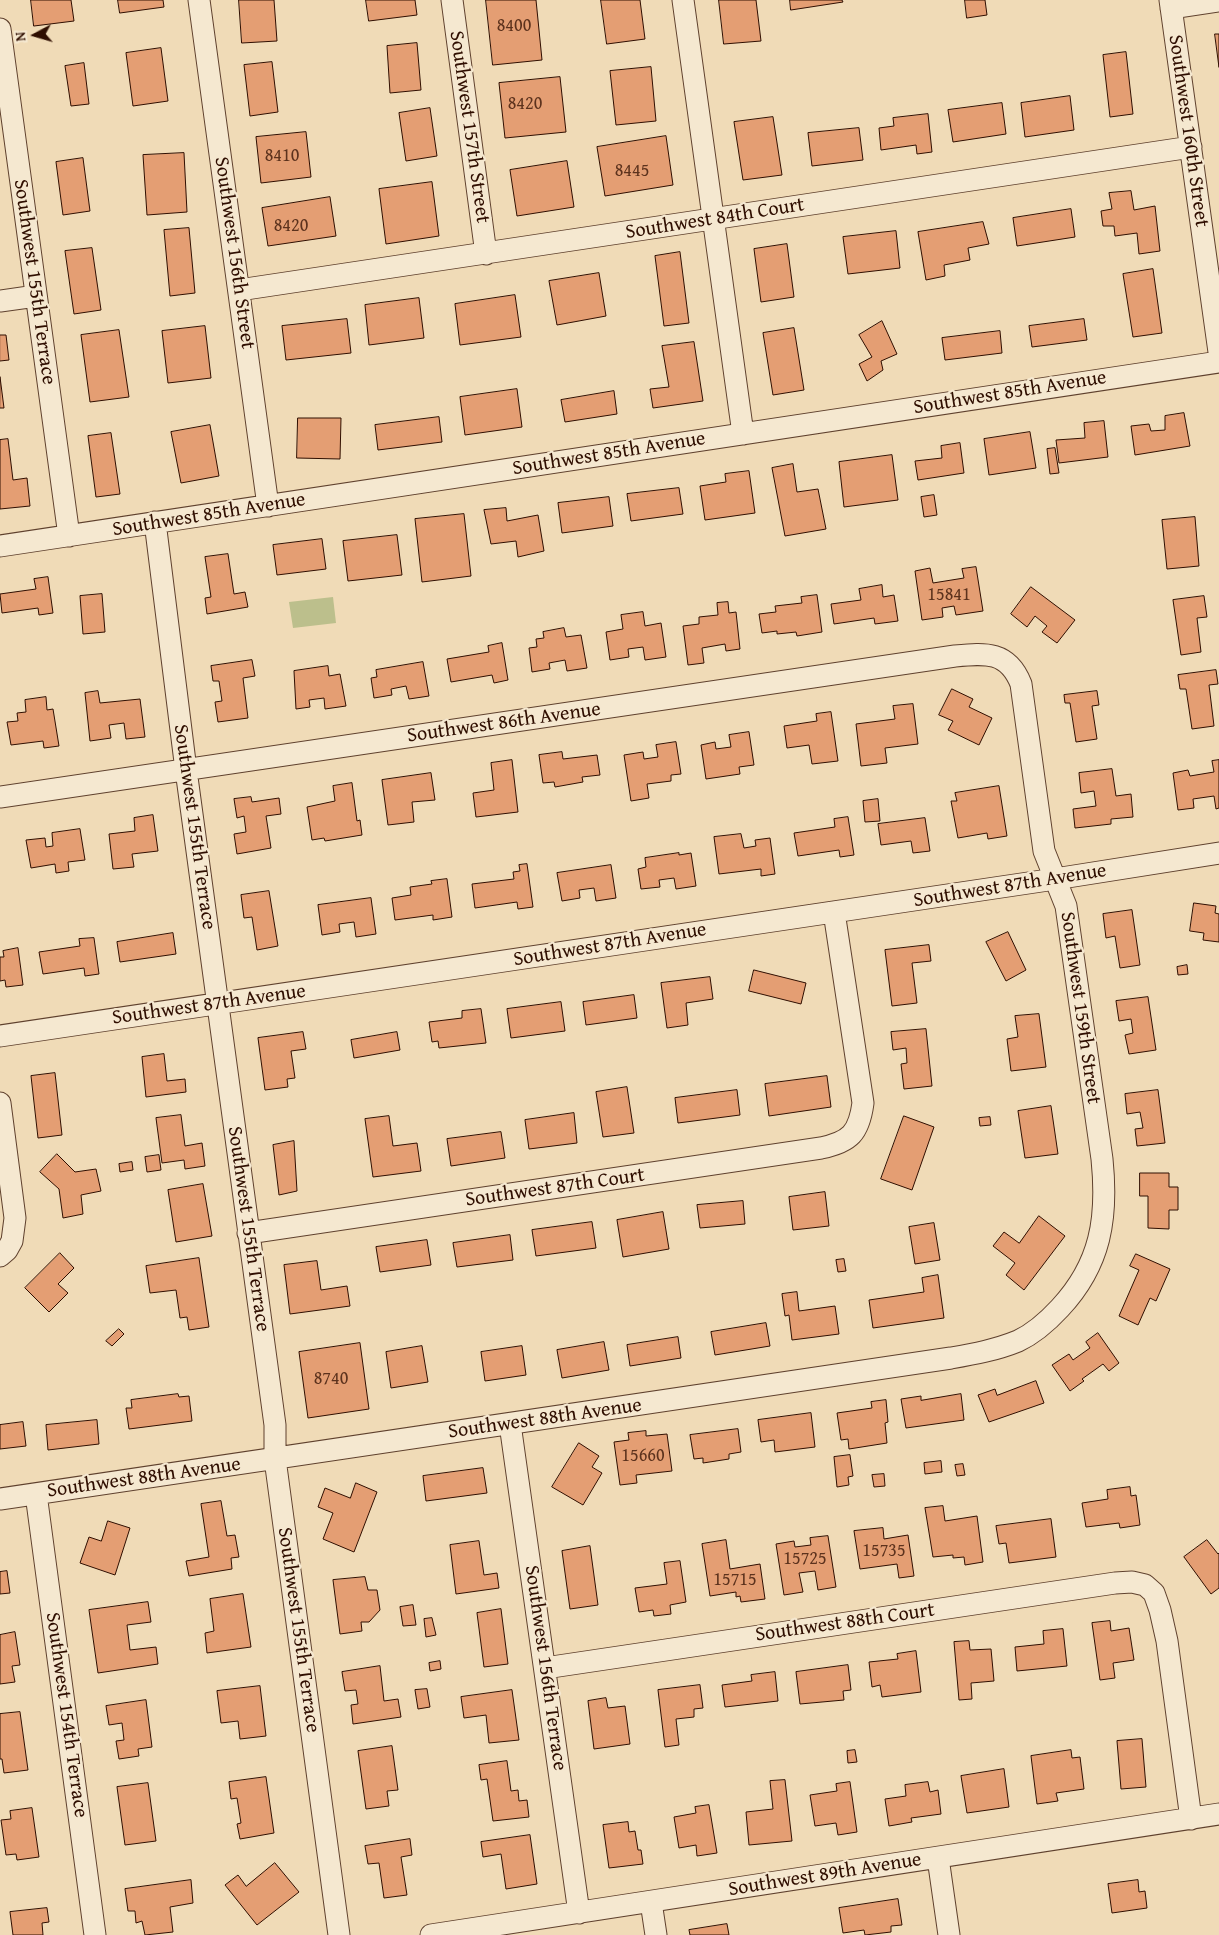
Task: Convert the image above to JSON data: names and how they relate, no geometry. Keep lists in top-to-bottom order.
{
  "streets": {
    "street": [
      "Southwest 157th Street",
      "Southwest 160th Street",
      "Southwest 84th Court",
      "Southwest 156th Street",
      "Southwest 155th Terrace",
      "Southwest 85th Avenue",
      "Southwest 86th Avenue",
      "Southwest 87th Avenue",
      "Southwest 159th Street",
      "Southwest 87th Court",
      "Southwest 88th Avenue",
      "Southwest 88th Court",
      "Southwest 156th Terrace",
      "Southwest 154th Terrace",
      "Southwest 89th Avenue"
    ]
  },
  "crossings": [
    ["Southwest 157th Street", "Southwest 84th Court"],
    ["Southwest 160th Street", "Southwest 84th Court"],
    ["Southwest 84th Court", "Southwest 156th Street"],
    ["Southwest 156th Street", "Southwest 85th Avenue"],
    ["Southwest 155th Terrace", "Southwest 85th Avenue"],
    ["Southwest 155th Terrace", "Southwest 86th Avenue"],
    ["Southwest 155th Terrace", "Southwest 87th Avenue"],
    ["Southwest 155th Terrace", "Southwest 87th Court"],
    ["Southwest 155th Terrace", "Southwest 88th Avenue"],
    ["Southwest 86th Avenue", "Southwest 159th Street"],
    ["Southwest 87th Avenue", "Southwest 159th Street"],
    ["Southwest 87th Avenue", "Southwest 87th Court"],
    ["Southwest 159th Street", "Southwest 88th Avenue"],
    ["Southwest 88th Avenue", "Southwest 156th Terrace"],
    ["Southwest 88th Avenue", "Southwest 154th Terrace"],
    ["Southwest 88th Court", "Southwest 156th Terrace"],
    ["Southwest 88th Court", "Southwest 89th Avenue"],
    ["Southwest 156th Terrace", "Southwest 89th Avenue"]
  ],
  "house_numbers": [
    "8400",
    "8420",
    "8410",
    "8445",
    "8420",
    "15841",
    "8740",
    "15660",
    "15735",
    "15725",
    "15715"
  ],
  "north": "left"
}
